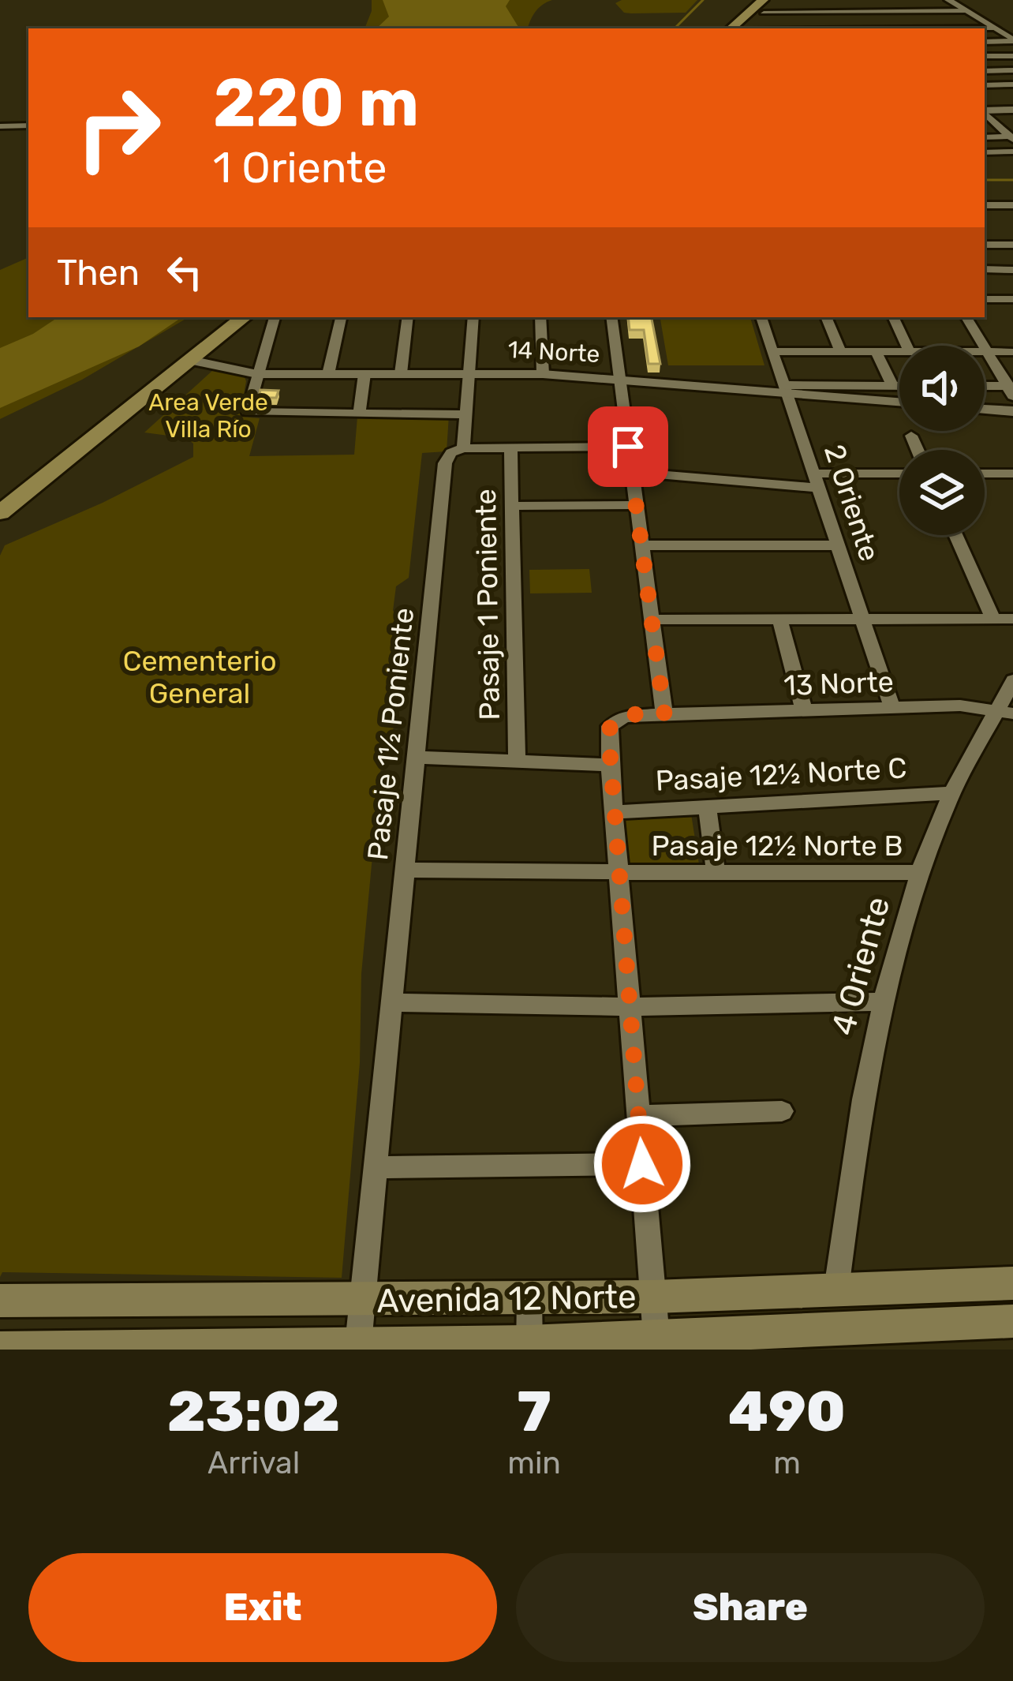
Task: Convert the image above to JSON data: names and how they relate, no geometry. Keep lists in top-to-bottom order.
{
  "streets": {
    "main road": ["Avenida 12 Norte"],
    "street": [
      "14 Norte",
      "2 Oriente",
      "Pasaje 1 Poniente",
      "13 Norte",
      "Pasaje 1½ Poniente",
      "Pasaje 12½ Norte C",
      "Pasaje 12½ Norte B",
      "4 Oriente"
    ]
  },
  "crossings": [
    ["14 Norte", "2 Oriente"],
    ["14 Norte", "Pasaje 1½ Poniente"],
    ["2 Oriente", "13 Norte"],
    ["13 Norte", "4 Oriente"],
    ["Pasaje 1½ Poniente", "Pasaje 12½ Norte B"],
    ["Pasaje 1½ Poniente", "Avenida 12 Norte"],
    ["Pasaje 12½ Norte C", "4 Oriente"],
    ["Pasaje 12½ Norte B", "4 Oriente"],
    ["4 Oriente", "Avenida 12 Norte"]
  ],
  "parks": ["Area Verde Villa Río", "Cementerio General"],
  "page": {
    "turn": ["220 m", "1 Oriente"],
    "then": "Then",
    "eta": [
      "23:02",
      "Arrival",
      "7",
      "min",
      "490",
      "m"
    ],
    "buttons": ["Exit", "Share"]
  }
}
